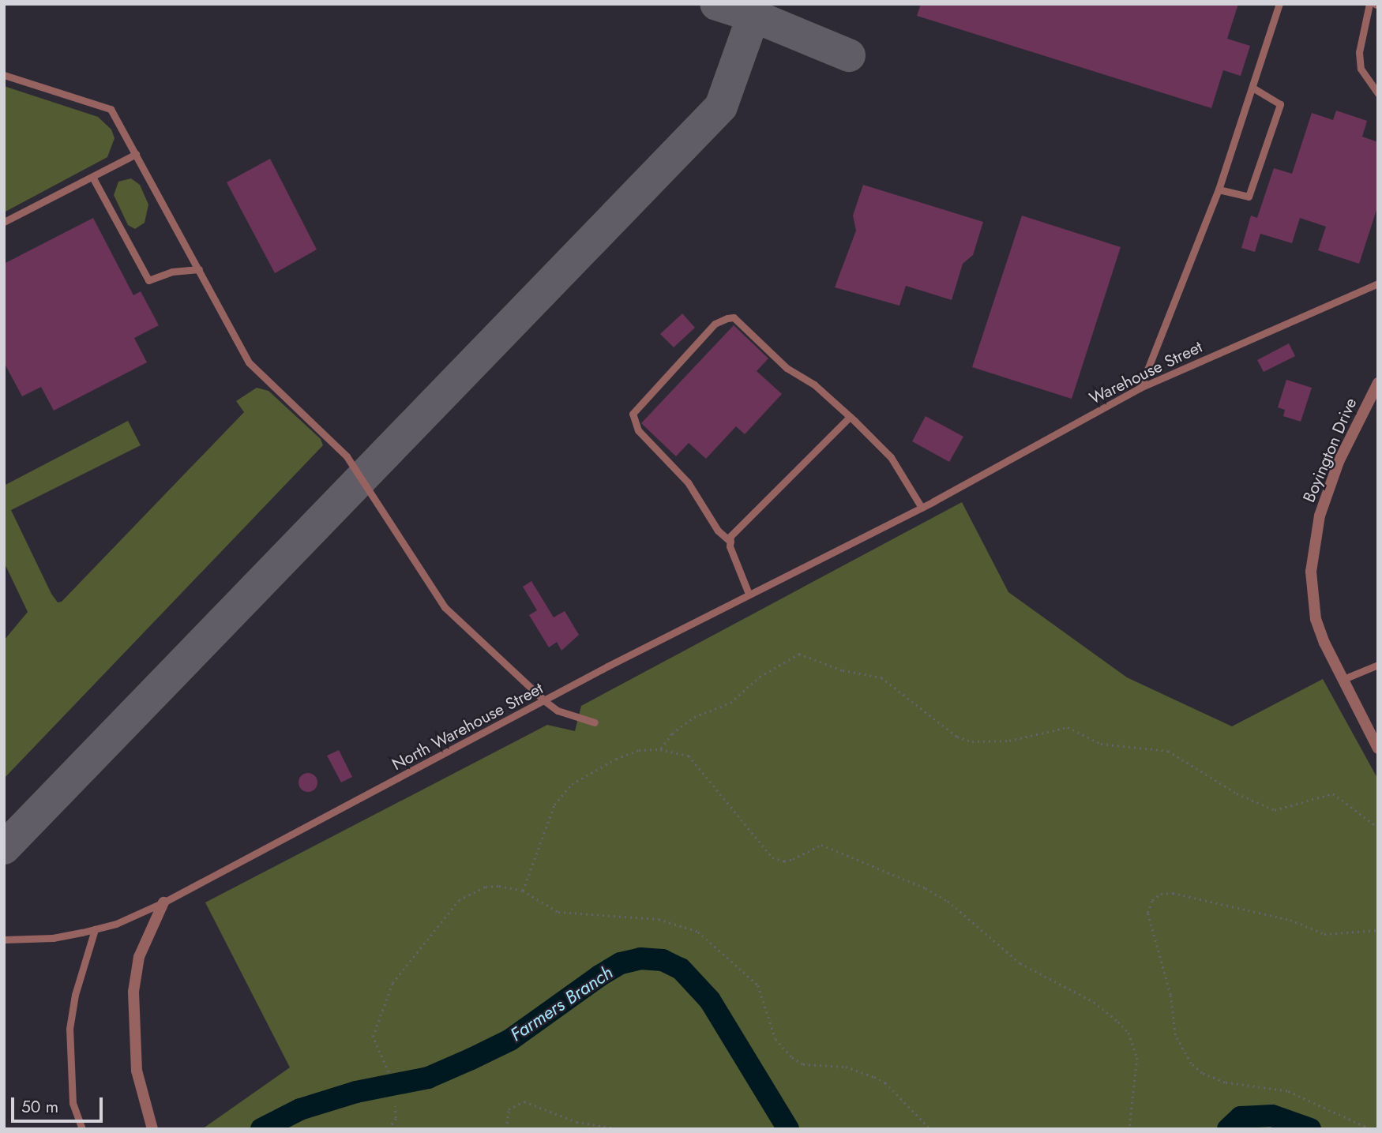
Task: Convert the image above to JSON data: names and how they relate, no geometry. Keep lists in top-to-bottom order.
{
  "streets": {
    "street": ["Boyington Drive"],
    "lane": ["Warehouse Street", "North Warehouse Street"]
  },
  "crossings": [
    ["Warehouse Street", "North Warehouse Street"]
  ],
  "water": ["Farmers Branch"],
  "scale_bar": "50 m"
}
